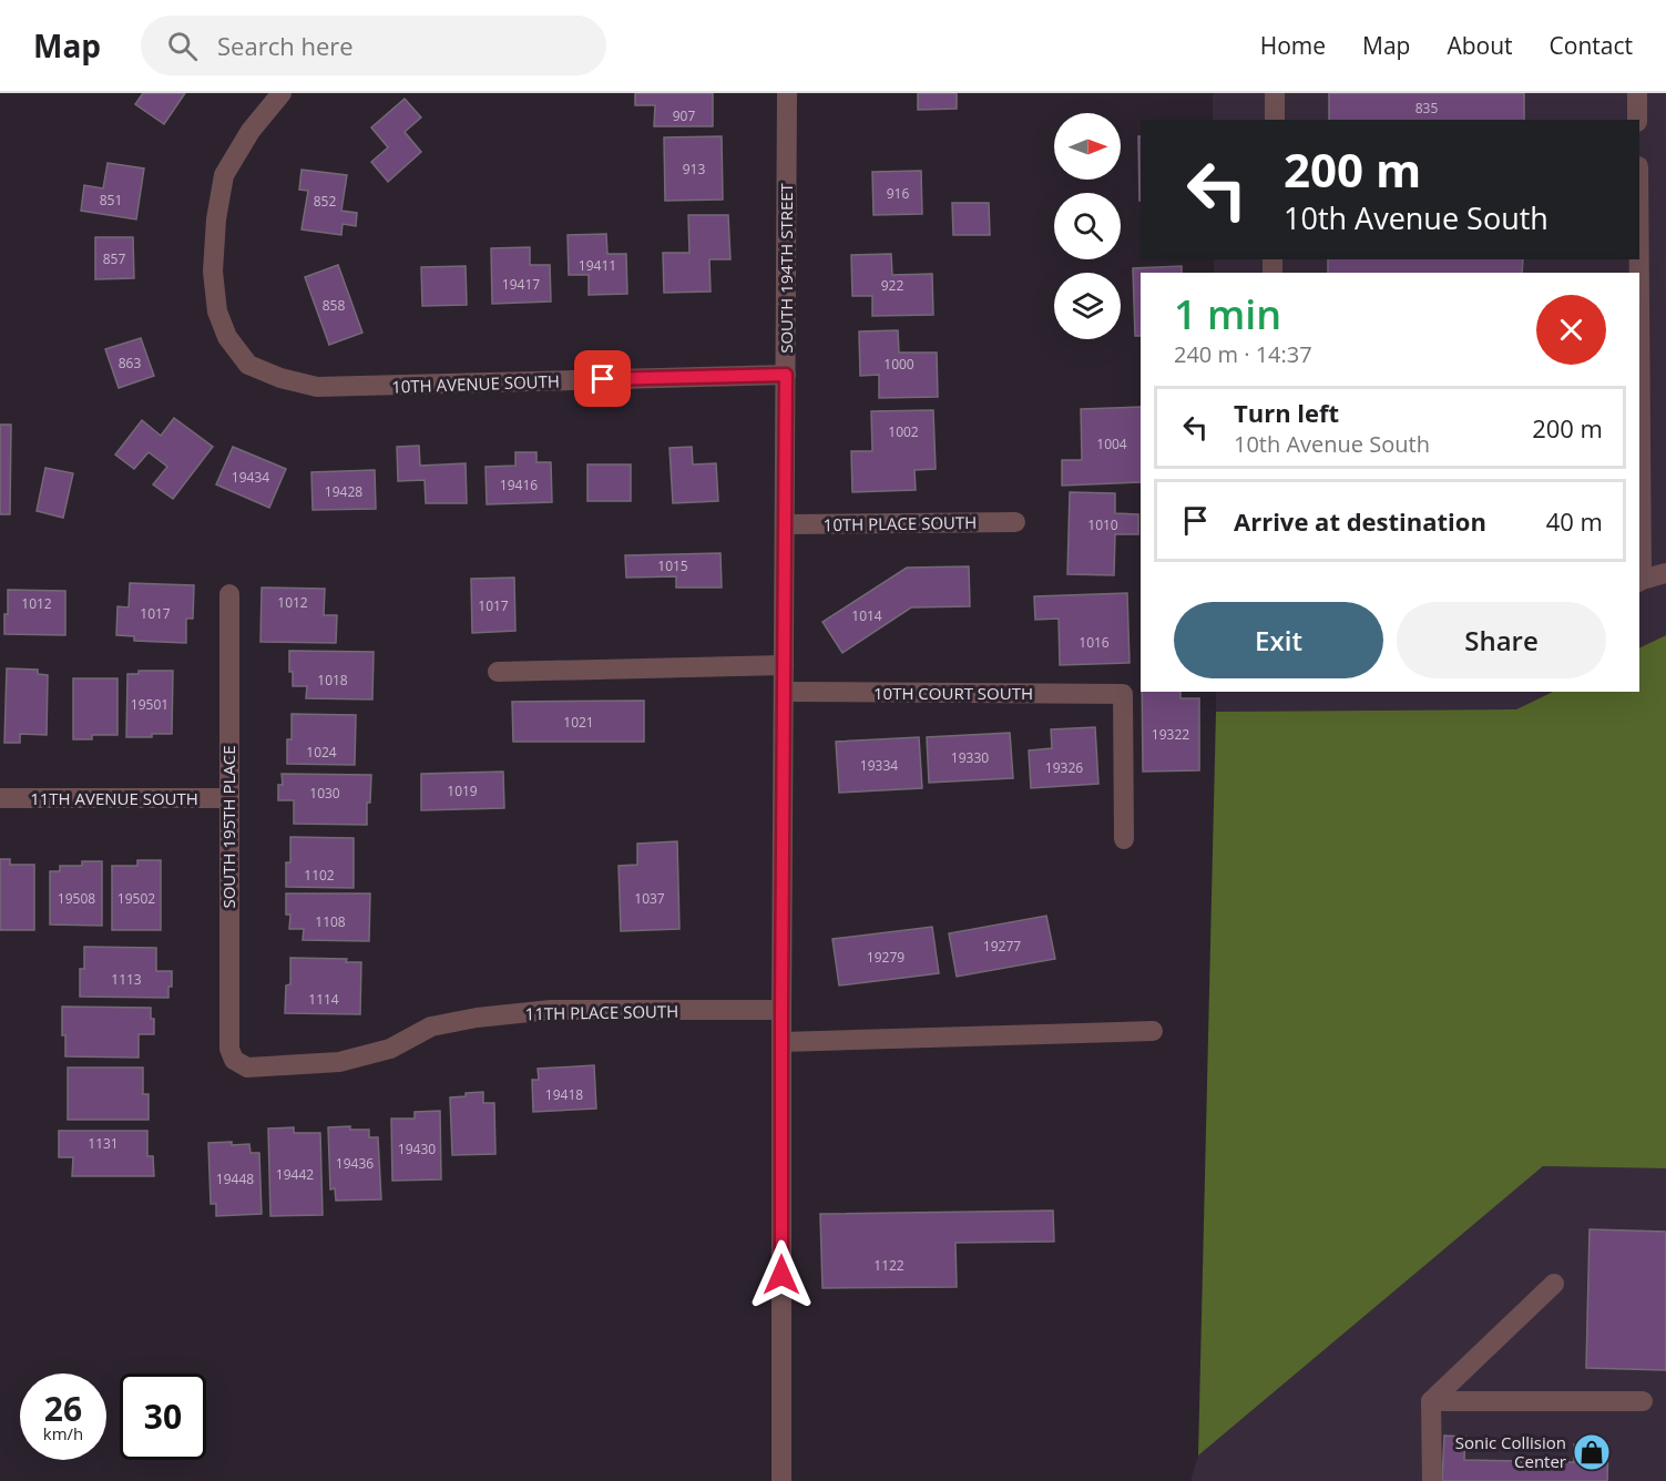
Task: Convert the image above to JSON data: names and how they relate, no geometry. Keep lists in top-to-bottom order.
{
  "streets": {
    "street": [
      "SOUTH 194TH STREET",
      "10TH AVENUE SOUTH",
      "10TH PLACE SOUTH",
      "10TH COURT SOUTH",
      "11TH AVENUE SOUTH",
      "SOUTH 195TH PLACE",
      "11TH PLACE SOUTH"
    ]
  },
  "crossings": [
    ["SOUTH 194TH STREET", "10TH AVENUE SOUTH"],
    ["SOUTH 194TH STREET", "10TH PLACE SOUTH"],
    ["SOUTH 194TH STREET", "10TH COURT SOUTH"],
    ["SOUTH 194TH STREET", "11TH PLACE SOUTH"],
    ["11TH AVENUE SOUTH", "SOUTH 195TH PLACE"],
    ["SOUTH 195TH PLACE", "11TH PLACE SOUTH"]
  ],
  "places": {
    "shop": ["Sonic Collision Center"]
  },
  "house_numbers": [
    "835",
    "907",
    "913",
    "916",
    "851",
    "852",
    "857",
    "19411",
    "19417",
    "922",
    "858",
    "863",
    "1000",
    "1002",
    "1004",
    "19434",
    "19416",
    "19428",
    "1010",
    "1015",
    "1012",
    "1012",
    "1017",
    "1017",
    "1014",
    "1016",
    "1018",
    "19501",
    "1021",
    "19322",
    "1024",
    "19330",
    "19334",
    "19326",
    "1019",
    "1030",
    "1102",
    "19508",
    "19502",
    "1037",
    "1108",
    "19277",
    "19279",
    "1113",
    "1114",
    "19418",
    "1131",
    "19430",
    "19436",
    "19442",
    "19448",
    "1122"
  ],
  "north": "right",
  "page": {
    "header": "Map",
    "search": "Search here",
    "nav": [
      "Home",
      "Map",
      "About",
      "Contact"
    ],
    "turn": ["200 m", "10th Avenue South"],
    "heading": ["1 min", "240 m · 14:37"],
    "list": [
      {
        "name": "Turn left",
        "note": "10th Avenue South",
        "value": "200 m"
      },
      {
        "name": "Arrive at destination",
        "value": "40 m"
      }
    ],
    "buttons": ["Exit", "Share"],
    "speed": "26 km/h",
    "limit": "30"
  }
}
